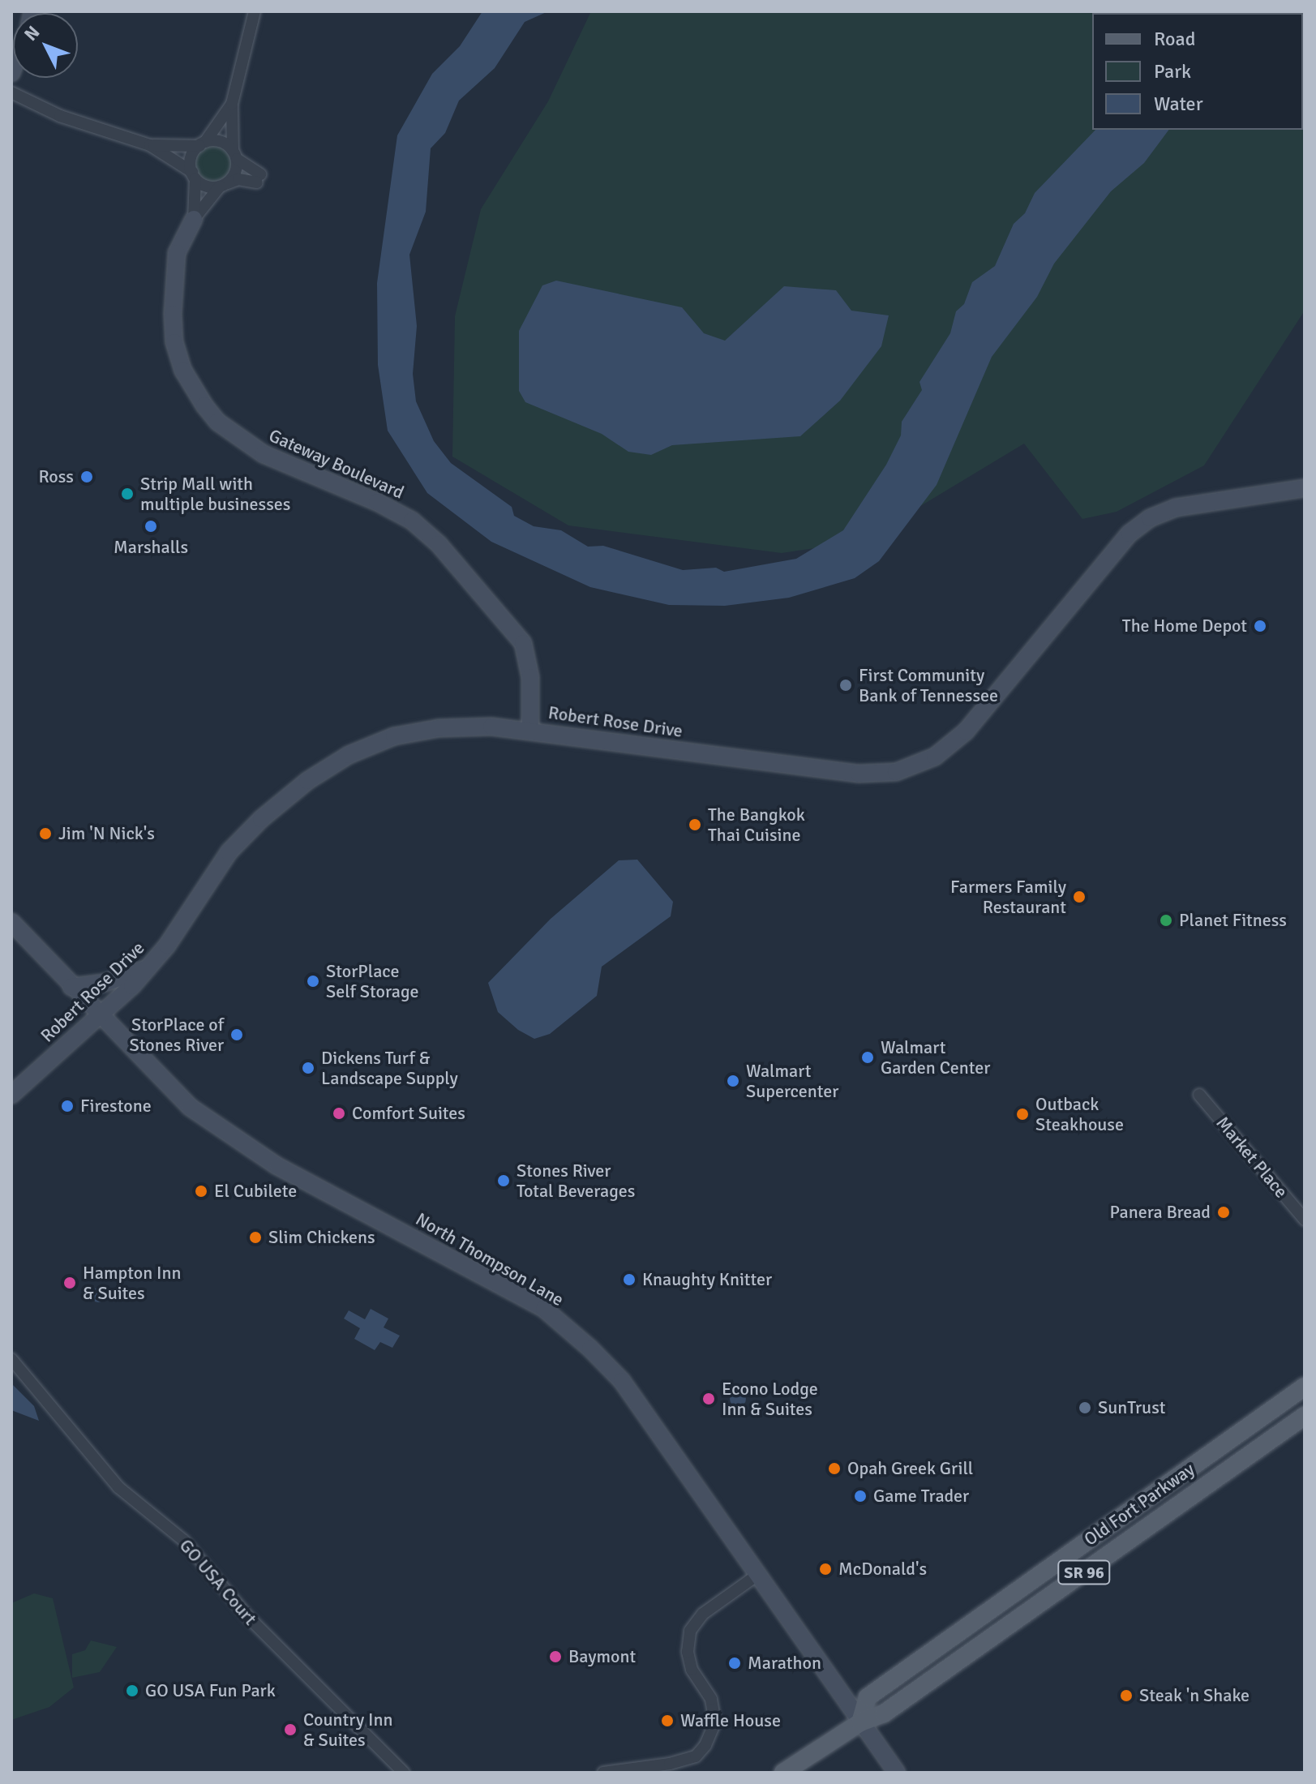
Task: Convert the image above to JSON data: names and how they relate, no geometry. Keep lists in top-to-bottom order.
{
  "streets": {
    "main road": ["Old Fort Parkway", "SR 96"],
    "street": [
      "Gateway Boulevard",
      "Robert Rose Drive",
      "Market Place",
      "North Thompson Lane",
      "GO USA Court"
    ]
  },
  "crossings": [
    ["Gateway Boulevard", "Robert Rose Drive"],
    ["Robert Rose Drive", "North Thompson Lane"],
    ["North Thompson Lane", "Old Fort Parkway"]
  ],
  "places": [
    "Ross",
    "Strip Mall with multiple businesses",
    "Marshalls",
    "The Home Depot",
    "First Community Bank of Tennessee",
    "The Bangkok Thai Cuisine",
    "Jim 'N Nick's",
    "Farmers Family Restaurant",
    "Planet Fitness",
    "StorPlace Self Storage",
    "StorPlace of Stones River",
    "Walmart Garden Center",
    "Dickens Turf & Landscape Supply",
    "Walmart Supercenter",
    "Firestone",
    "Comfort Suites",
    "Outback Steakhouse",
    "Stones River Total Beverages",
    "El Cubilete",
    "Panera Bread",
    "Slim Chickens",
    "Knaughty Knitter",
    "Hampton Inn & Suites",
    "Econo Lodge Inn & Suites",
    "SunTrust",
    "Opah Greek Grill",
    "Game Trader",
    "McDonald's",
    "Baymont",
    "Marathon",
    "GO USA Fun Park",
    "Steak 'n Shake",
    "Waffle House",
    "Country Inn & Suites"
  ],
  "legend": ["Road", "Park", "Water"],
  "north": "top left"
}
